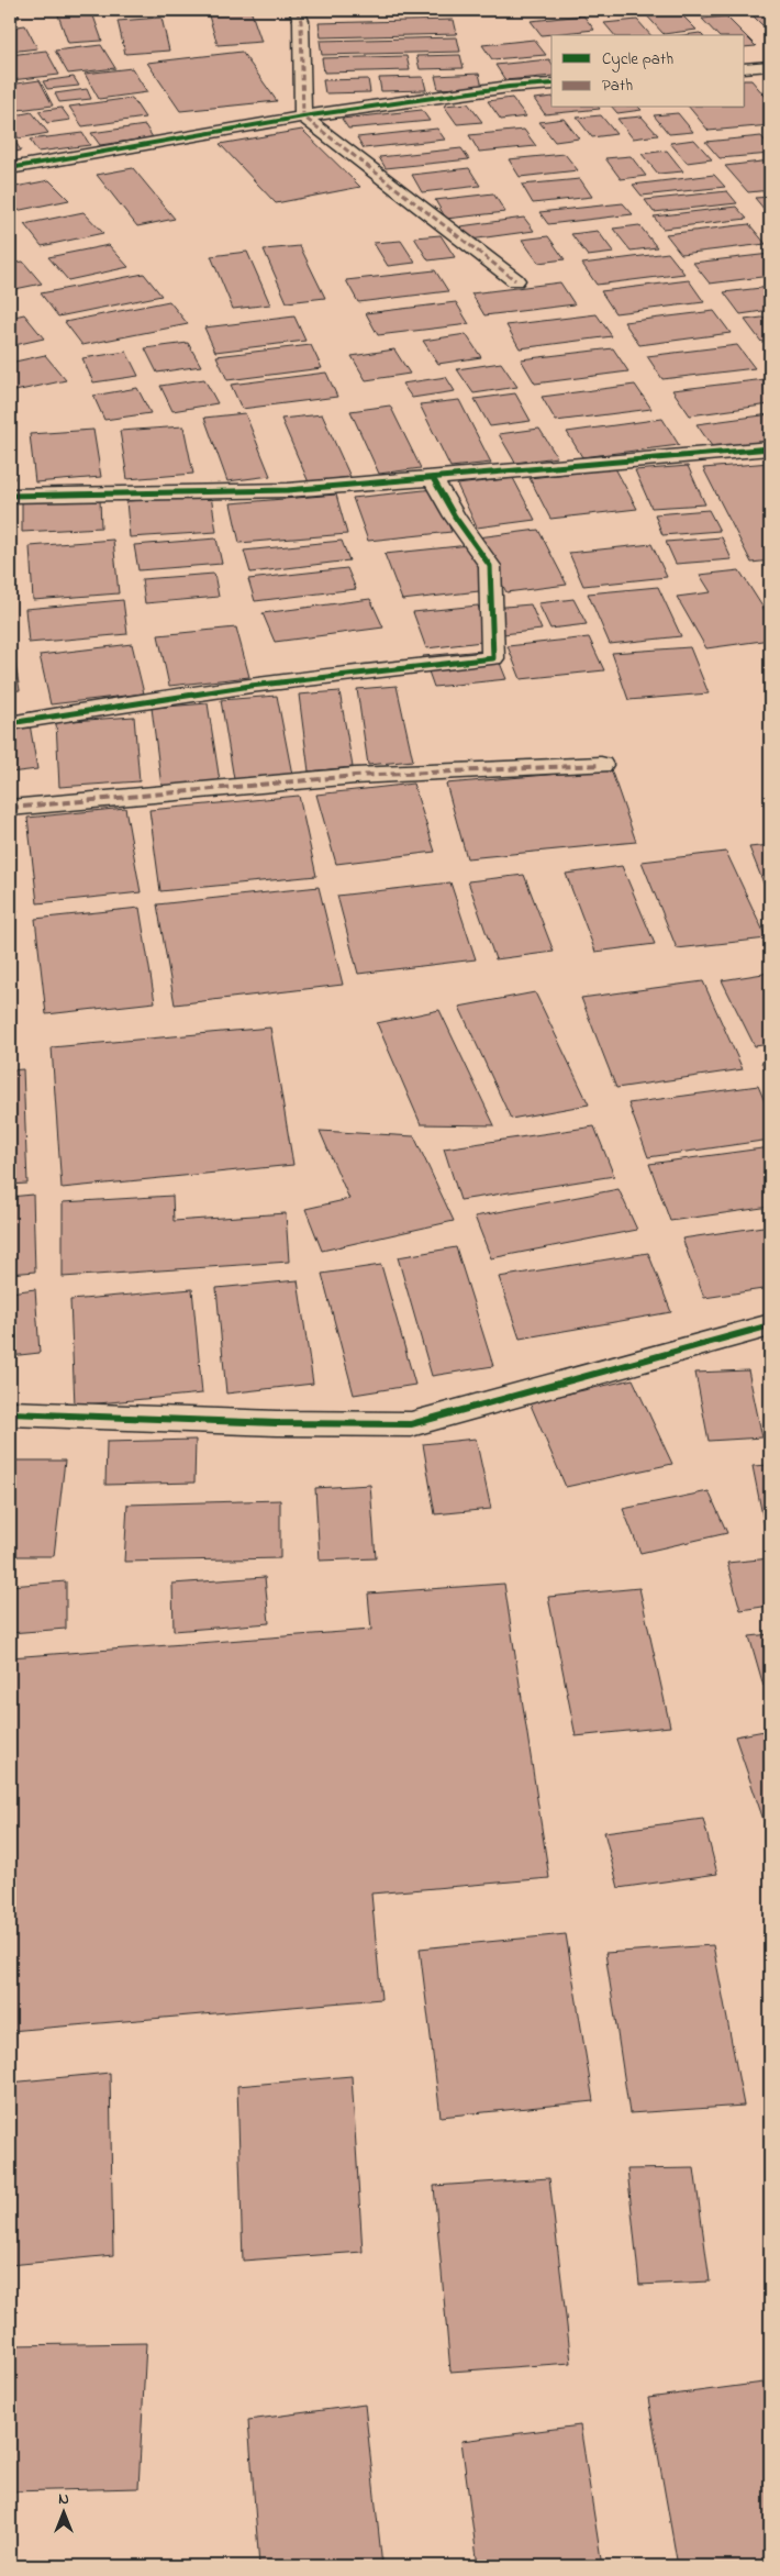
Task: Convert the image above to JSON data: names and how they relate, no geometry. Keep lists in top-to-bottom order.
{
  "legend": ["Cycle path", "Path"],
  "north": "top"
}
